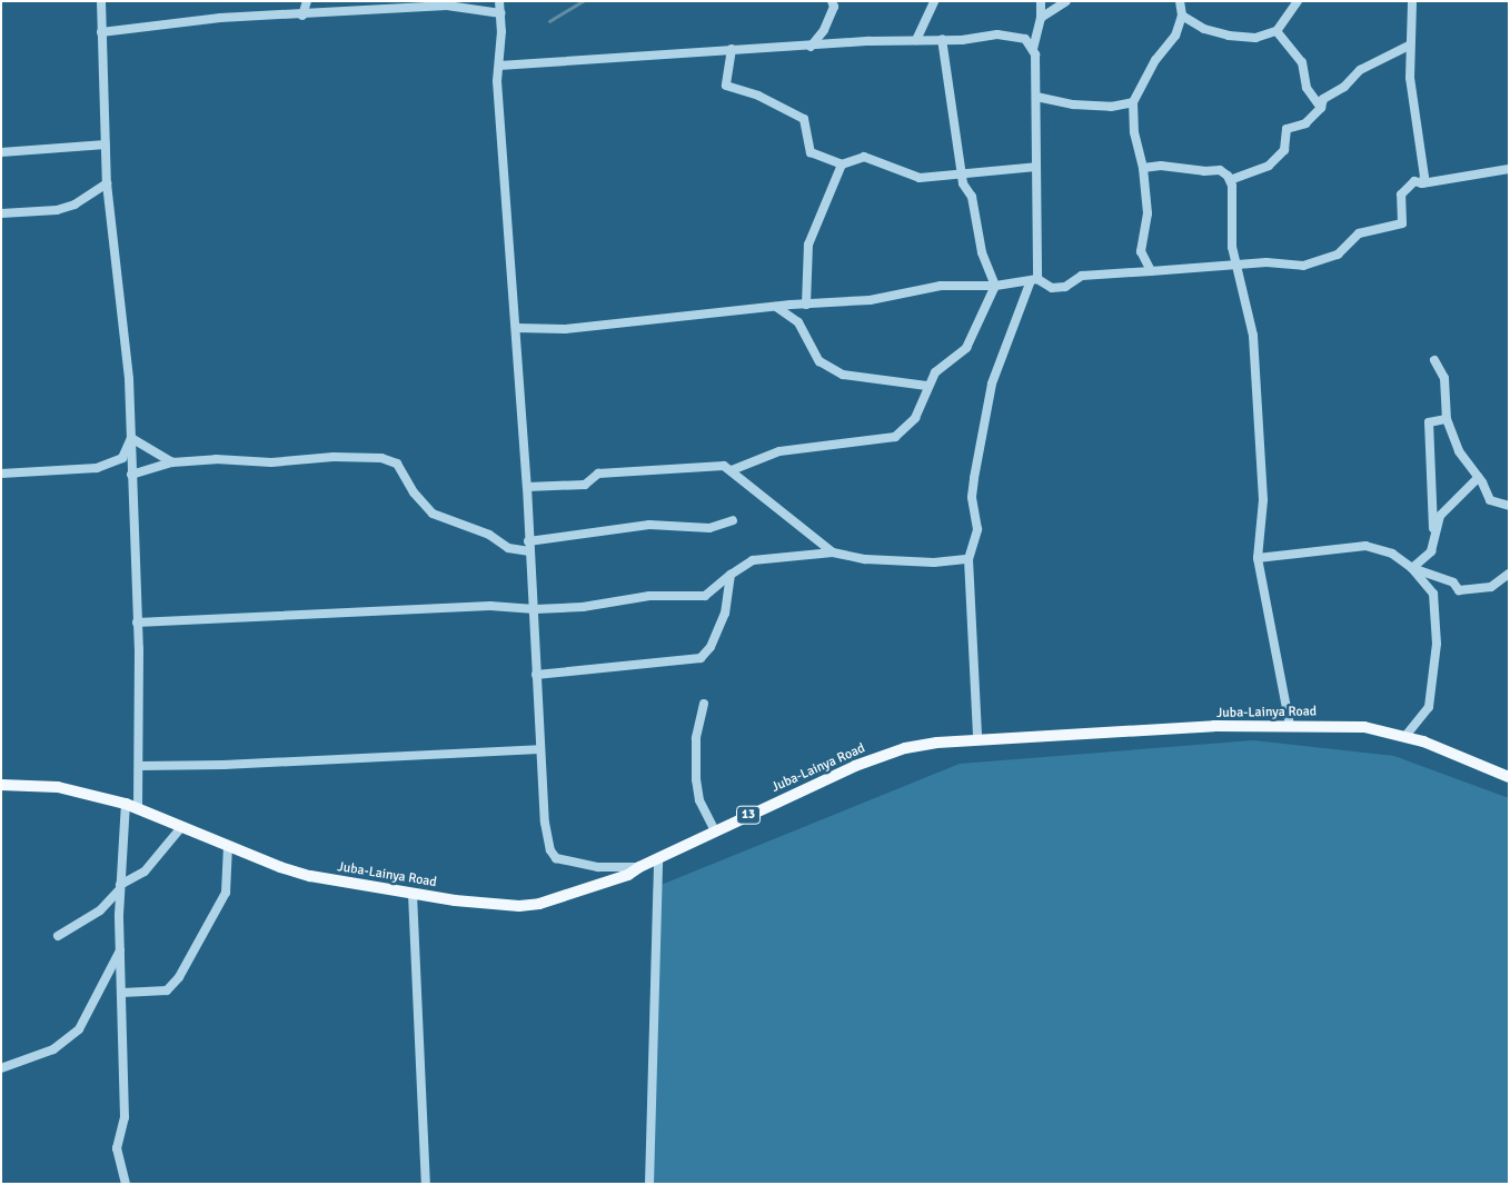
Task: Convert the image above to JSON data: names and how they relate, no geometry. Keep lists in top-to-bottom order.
{
  "streets": {
    "main road": ["Juba-Lainya Road", "13"]
  }
}
